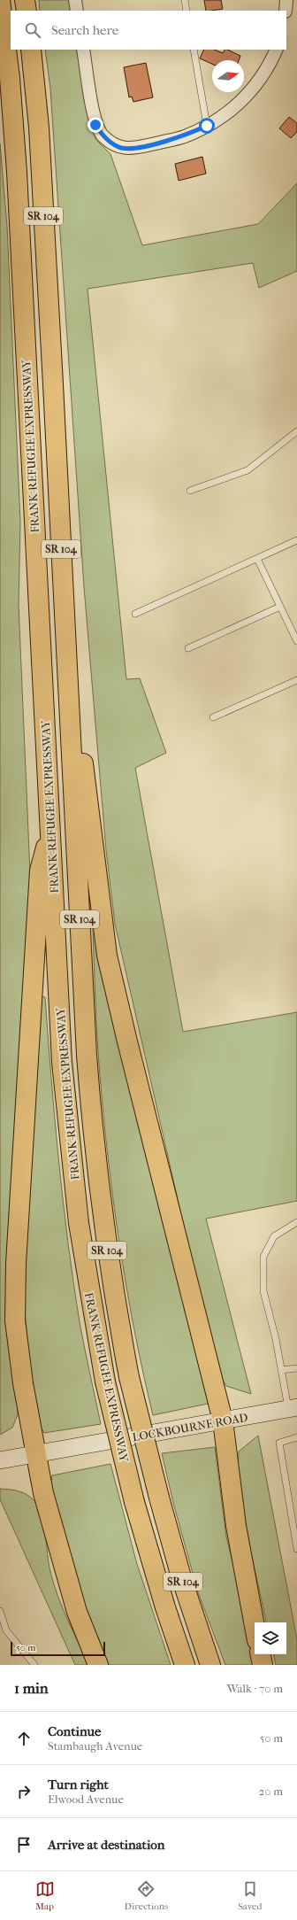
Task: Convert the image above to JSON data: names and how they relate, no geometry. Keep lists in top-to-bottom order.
{
  "streets": {
    "highway": ["SR 104", "FRANK-REFUGEE EXPRESSWAY"],
    "main road": ["LOCKBOURNE ROAD"]
  },
  "scale_bar": "50 m",
  "north": "right",
  "page": {
    "search": "Search here",
    "scale": "50 m",
    "heading": ["1 min", "Walk · 70 m"],
    "list": [
      ["Continue", "Stambaugh Avenue", "50 m"],
      ["Turn right", "Elwood Avenue", "20 m"],
      "Arrive at destination"
    ],
    "nav": ["Map", "Directions", "Saved"]
  }
}
